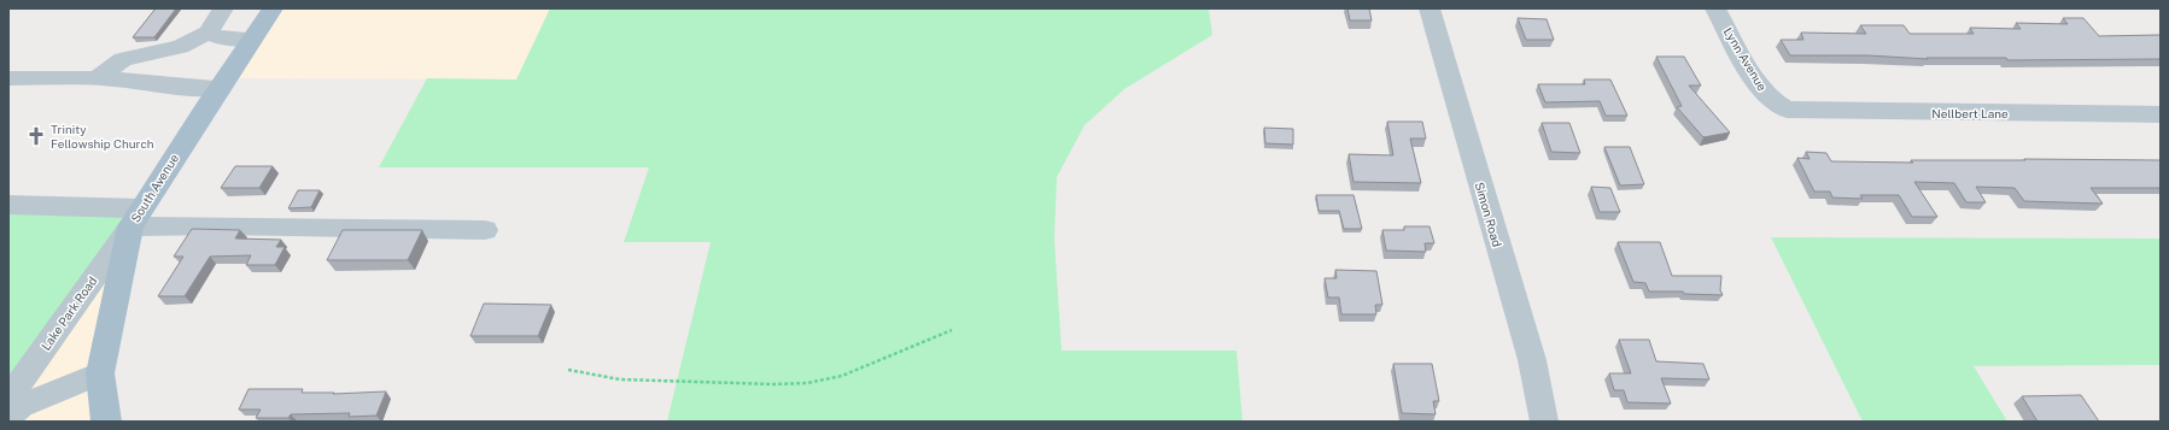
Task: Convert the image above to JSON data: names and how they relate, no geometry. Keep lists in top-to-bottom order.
{
  "streets": {
    "main road": ["South Avenue"],
    "street": [
      "Lynn Avenue",
      "Nellbert Lane",
      "Simon Road",
      "Lake Park Road"
    ]
  },
  "crossings": [
    ["Lynn Avenue", "Nellbert Lane"],
    ["South Avenue", "Lake Park Road"]
  ],
  "places": {
    "church": ["Trinity Fellowship Church"]
  }
}
